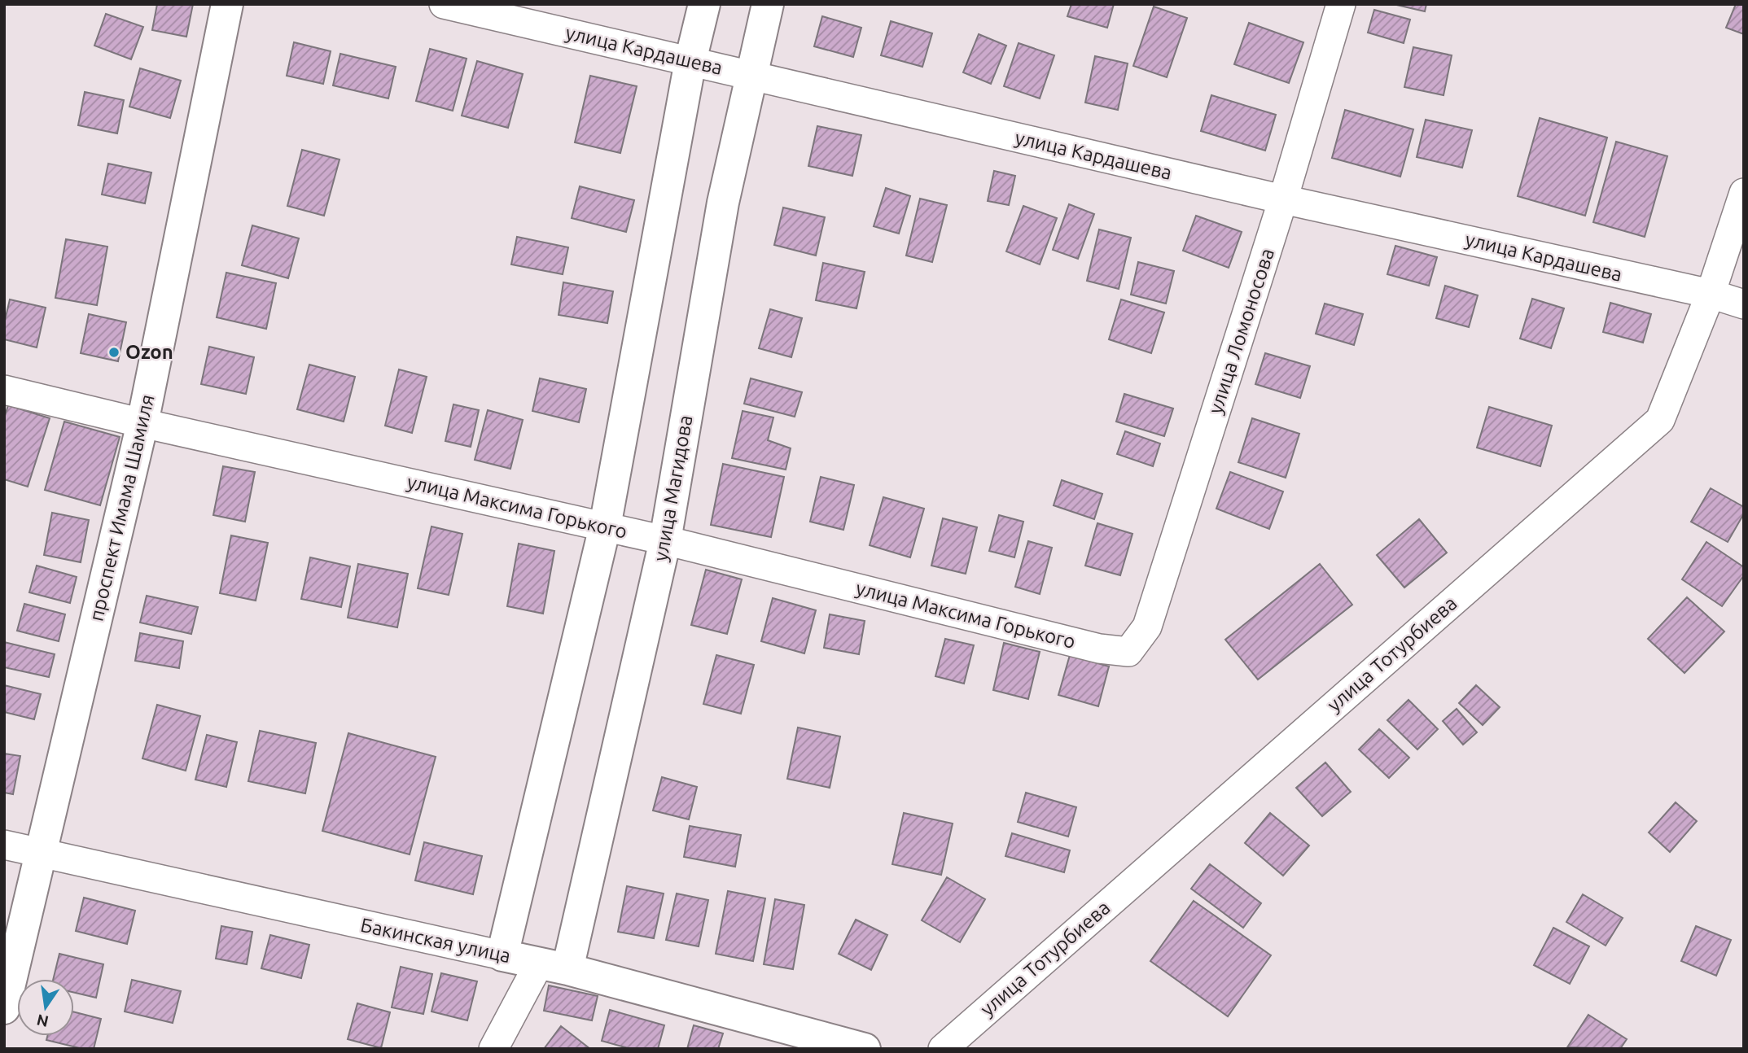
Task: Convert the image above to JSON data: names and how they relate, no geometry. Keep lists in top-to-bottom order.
{
  "streets": {
    "main road": ["улица Магидова", "проспект Имама Шамиля", "Бакинская улица"],
    "street": [
      "улица Кардашева",
      "улица Ломоносова",
      "улица Максима Горького",
      "улица Тотурбиева"
    ]
  },
  "crossings": [
    ["улица Кардашева", "улица Ломоносова"],
    ["улица Кардашева", "улица Магидова"],
    ["улица Кардашева", "улица Тотурбиева"],
    ["улица Ломоносова", "улица Максима Горького"],
    ["улица Магидова", "улица Максима Горького"],
    ["улица Магидова", "Бакинская улица"],
    ["улица Максима Горького", "проспект Имама Шамиля"],
    ["проспект Имама Шамиля", "Бакинская улица"]
  ],
  "places": ["Ozon"],
  "north": "bottom"
}
